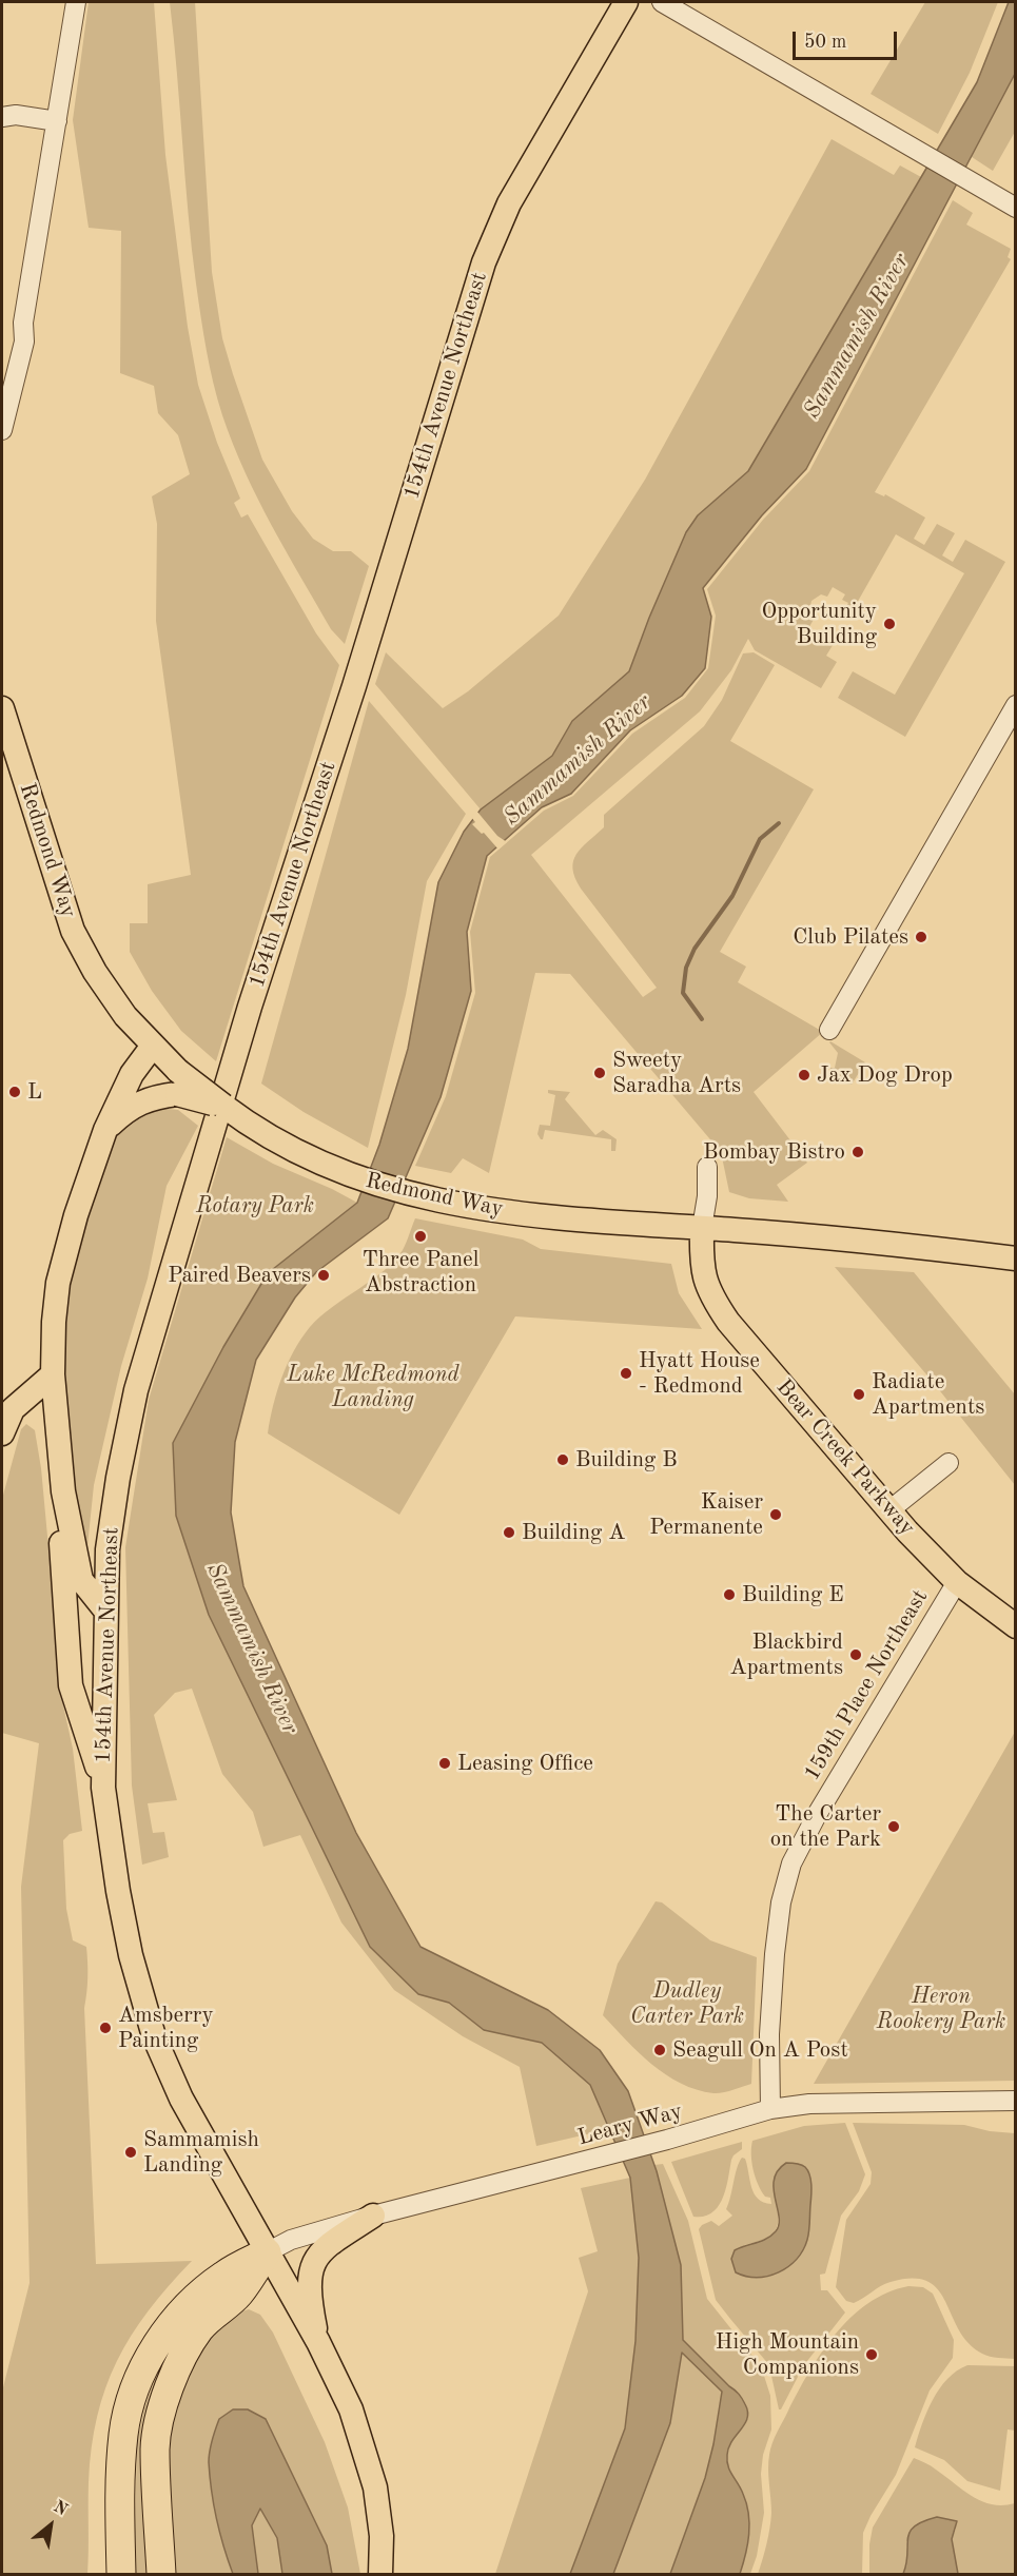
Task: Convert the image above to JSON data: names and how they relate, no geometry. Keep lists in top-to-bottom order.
{
  "streets": {
    "main road": ["154th Avenue Northeast", "Redmond Way", "Bear Creek Parkway"],
    "street": ["159th Place Northeast", "Leary Way"]
  },
  "crossings": [
    ["Redmond Way", "Bear Creek Parkway"],
    ["Bear Creek Parkway", "159th Place Northeast"],
    ["159th Place Northeast", "Leary Way"]
  ],
  "water": ["Sammamish River"],
  "parks": [
    "Rotary Park",
    "Luke McRedmond Landing",
    "Dudley Carter Park",
    "Heron Rookery Park"
  ],
  "places": [
    "Opportunity Building",
    "Club Pilates",
    "Sweety Saradha Arts",
    "Jax Dog Drop",
    "L",
    "Bombay Bistro",
    "Three Panel Abstraction",
    "Paired Beavers",
    "Hyatt House - Redmond",
    "Radiate Apartments",
    "Building B",
    "Kaiser Permanente",
    "Building A",
    "Building E",
    "Blackbird Apartments",
    "Leasing Office",
    "The Carter on the Park",
    "Amsberry Painting",
    "Seagull On A Post",
    "Sammamish Landing",
    "High Mountain Companions"
  ],
  "scale_bar": "50 m",
  "north": "top right"
}
